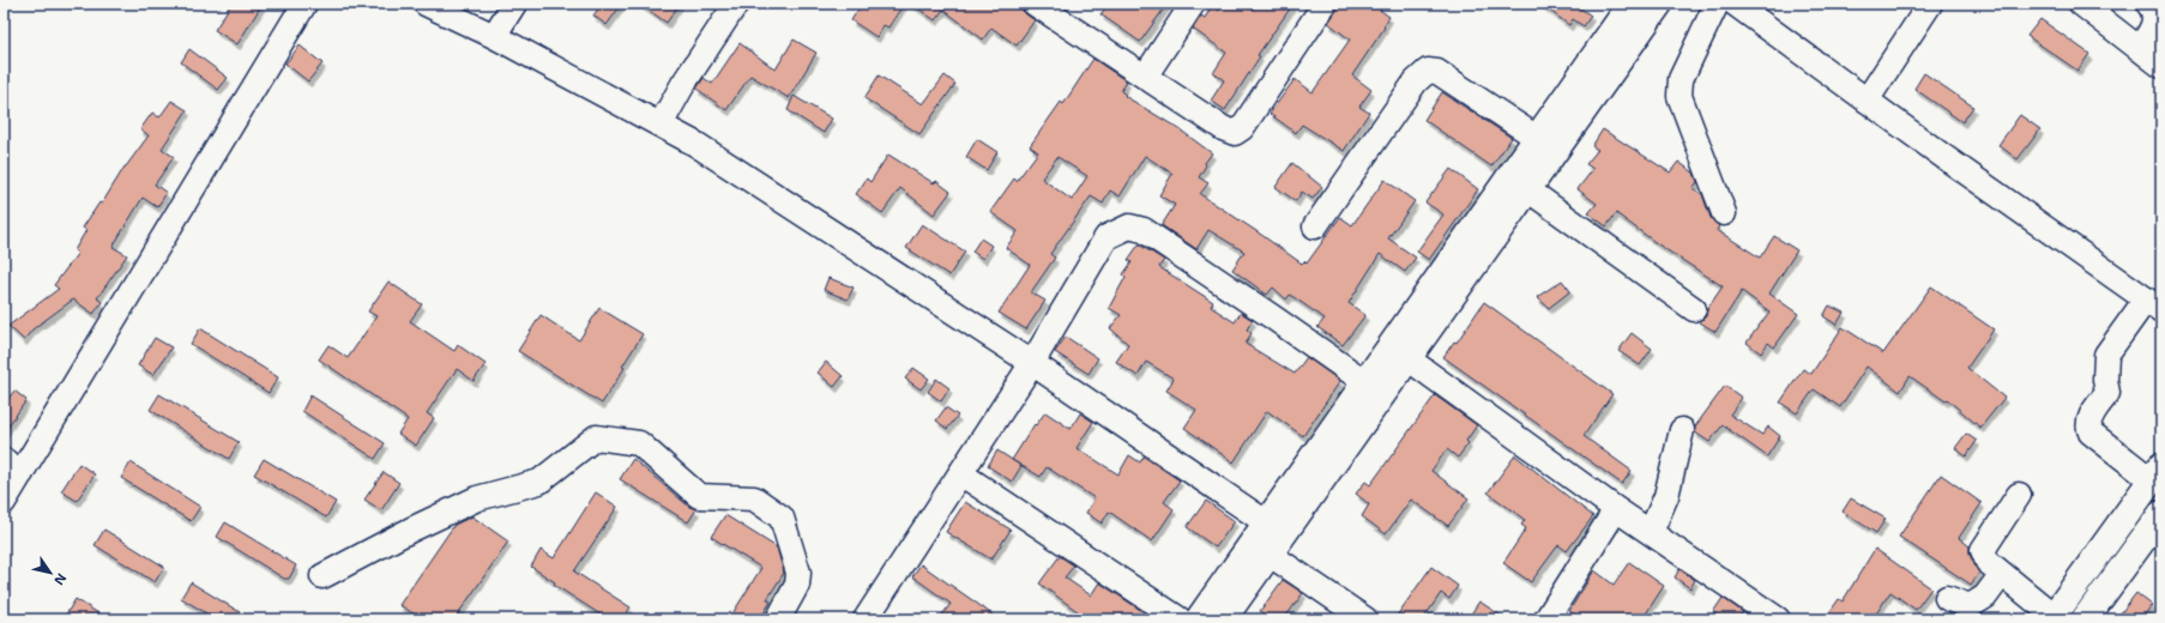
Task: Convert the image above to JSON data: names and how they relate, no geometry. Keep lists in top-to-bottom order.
{
  "north": "bottom right"
}
